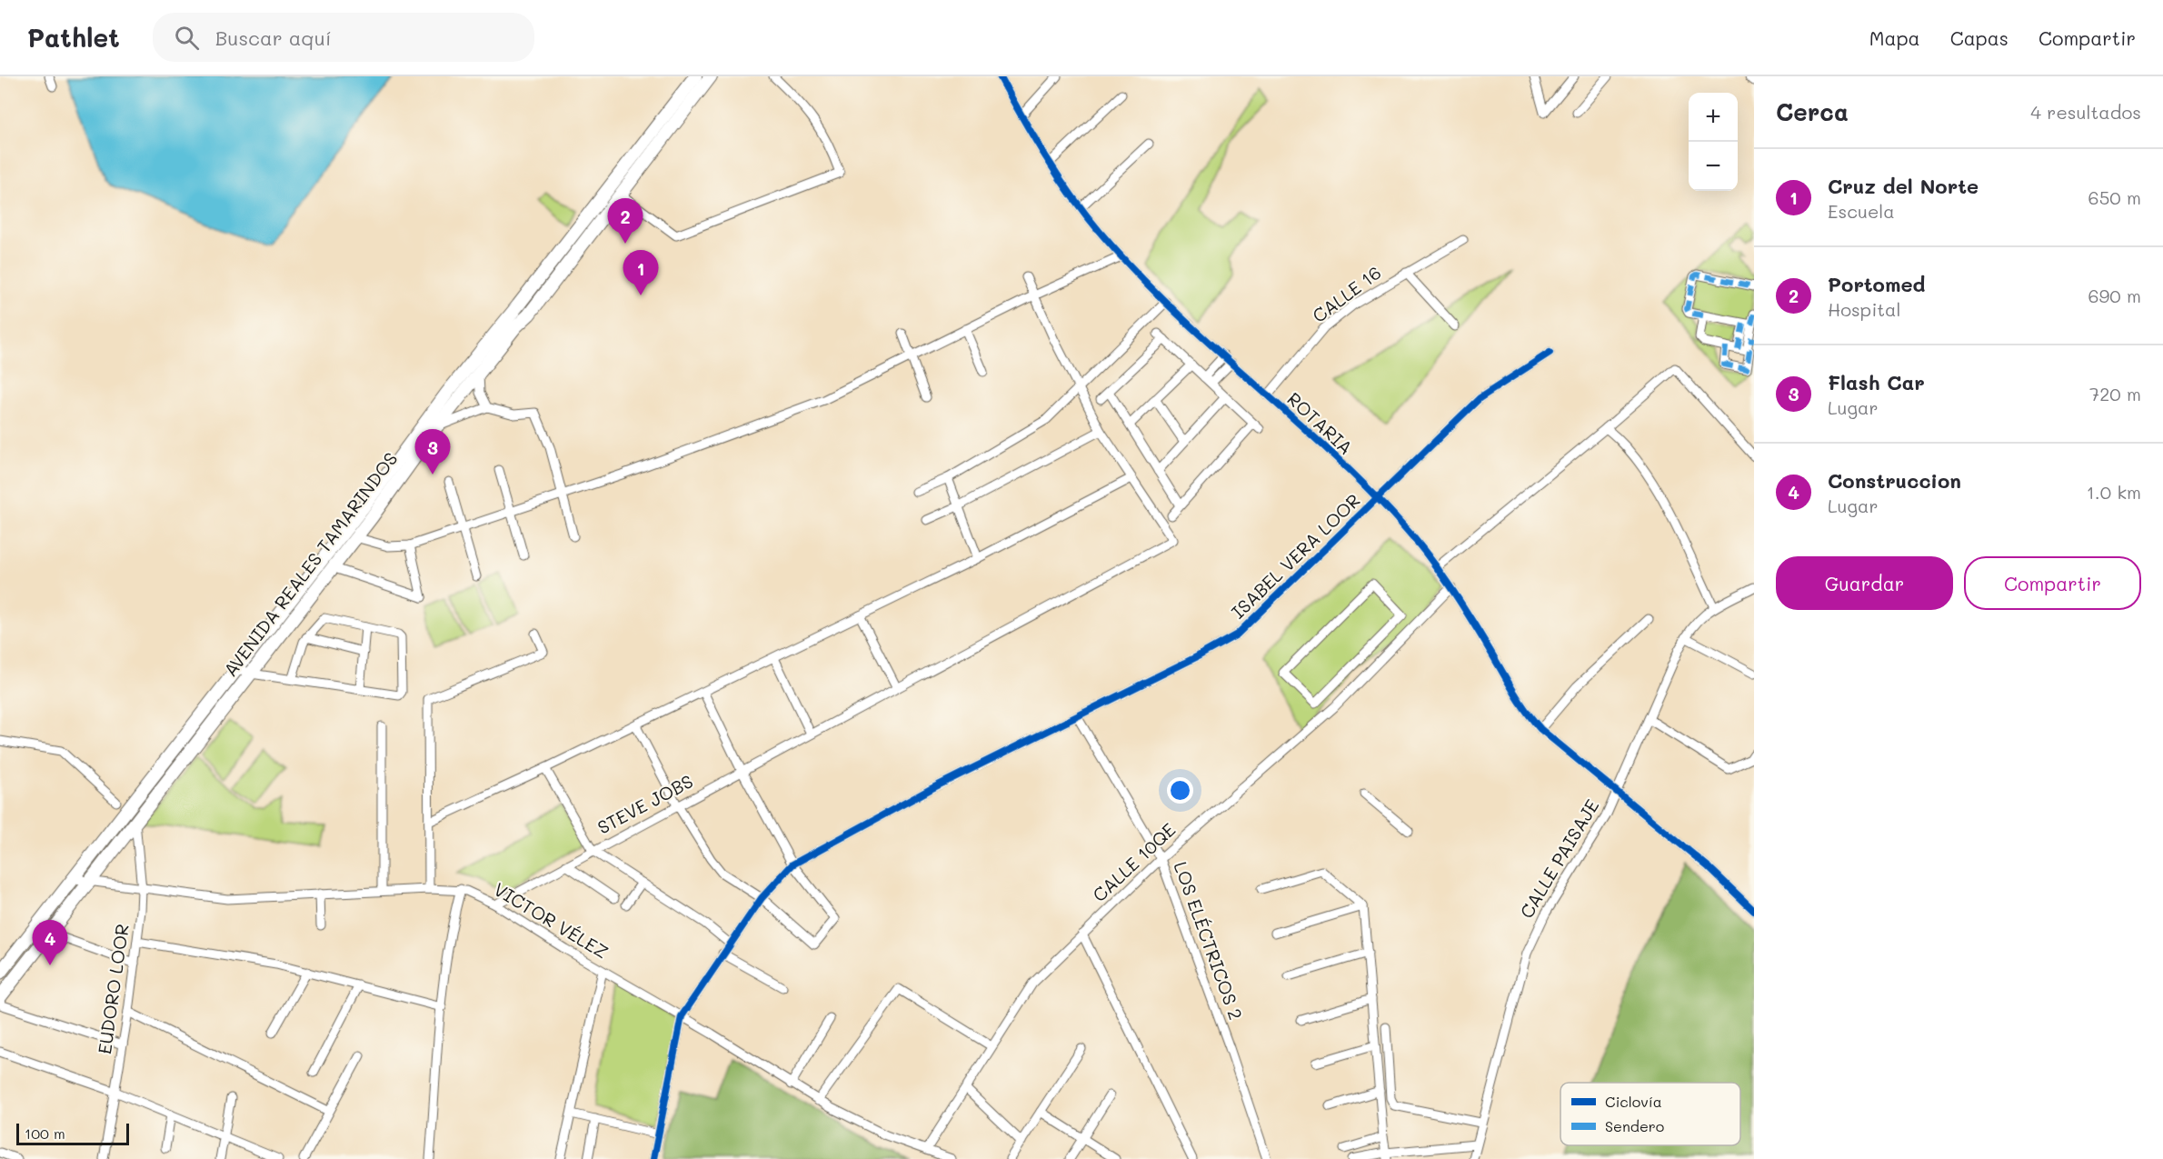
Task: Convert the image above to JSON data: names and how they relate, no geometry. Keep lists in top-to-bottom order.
{
  "streets": {
    "main road": ["AVENIDA REALES TAMARINDOS"],
    "street": [
      "CALLE 16",
      "ROTARIA",
      "ISABEL VERA LOOR",
      "STEVE JOBS",
      "CALLE PAISAJE",
      "CALLE 10QE",
      "VICTOR VÉLEZ",
      "LOS ELÉCTRICOS 2",
      "EUDORO LOOR"
    ]
  },
  "crossings": [
    ["CALLE 16", "ROTARIA"],
    ["ROTARIA", "ISABEL VERA LOOR"],
    ["ROTARIA", "CALLE PAISAJE"],
    ["ROTARIA", "CALLE 10QE"],
    ["ISABEL VERA LOOR", "VICTOR VÉLEZ"],
    ["ISABEL VERA LOOR", "LOS ELÉCTRICOS 2"],
    ["AVENIDA REALES TAMARINDOS", "VICTOR VÉLEZ"],
    ["AVENIDA REALES TAMARINDOS", "EUDORO LOOR"],
    ["STEVE JOBS", "VICTOR VÉLEZ"],
    ["CALLE 10QE", "VICTOR VÉLEZ"],
    ["CALLE 10QE", "LOS ELÉCTRICOS 2"],
    ["VICTOR VÉLEZ", "EUDORO LOOR"]
  ],
  "legend": ["Ciclovía", "Sendero"],
  "scale_bar": "100 m",
  "page": {
    "header": "Pathlet",
    "search": "Buscar aquí",
    "nav": ["Mapa", "Capas", "Compartir"],
    "heading": ["Cerca", "4 resultados"],
    "map_buttons": ["+", "−"],
    "list": [
      {
        "mark": "1",
        "name": "Cruz del Norte",
        "note": "Escuela",
        "value": "650 m"
      },
      {
        "mark": "2",
        "name": "Portomed",
        "note": "Hospital",
        "value": "690 m"
      },
      {
        "mark": "3",
        "name": "Flash Car",
        "note": "Lugar",
        "value": "720 m"
      },
      {
        "mark": "4",
        "name": "Construccion",
        "note": "Lugar",
        "value": "1.0 km"
      }
    ],
    "pins": [
      "2",
      "1",
      "3",
      "4"
    ],
    "buttons": ["Guardar", "Compartir"],
    "scale": "100 m"
  }
}
